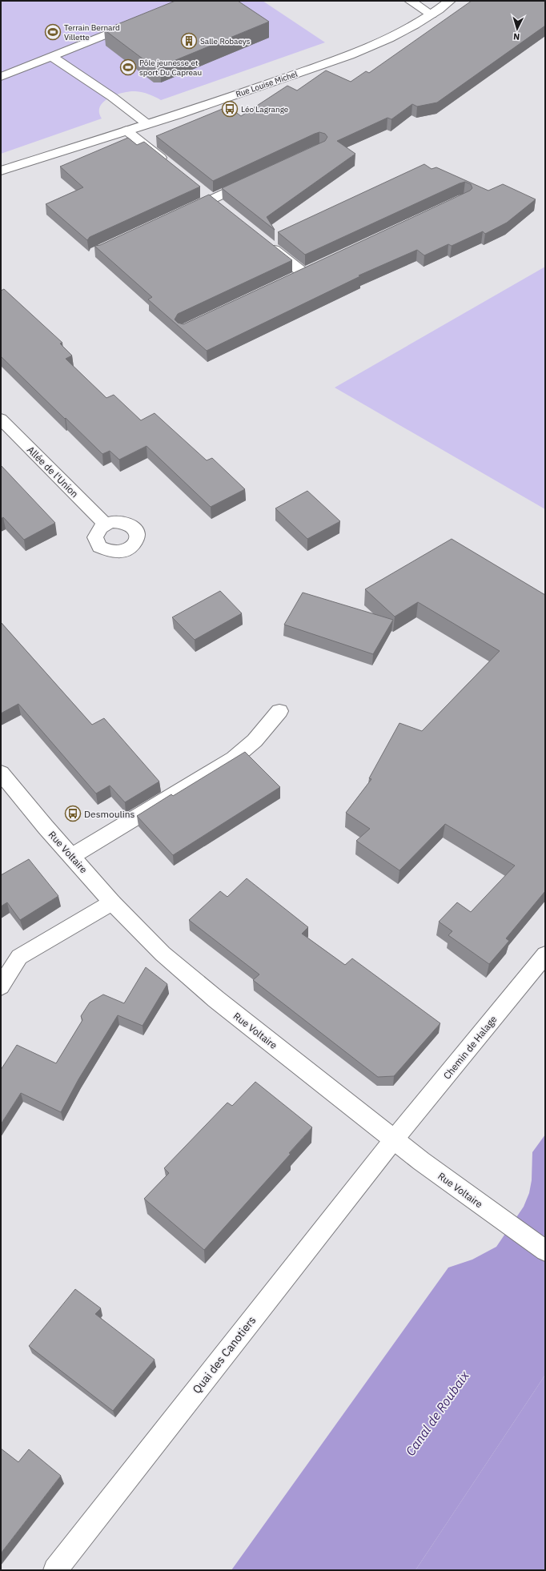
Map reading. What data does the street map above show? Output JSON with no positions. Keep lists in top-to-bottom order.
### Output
{
  "streets": {
    "street": [
      "Rue Louise Michel",
      "Allée de l'Union",
      "Rue Voltaire",
      "Chemin de Halage",
      "Quai des Canotiers"
    ]
  },
  "crossings": [
    ["Rue Voltaire", "Chemin de Halage"],
    ["Rue Voltaire", "Quai des Canotiers"],
    ["Chemin de Halage", "Quai des Canotiers"]
  ],
  "water": ["Canal de Roubaix"],
  "places": {
    "sports": ["Terrain Bernard Villette", "Pôle jeunesse et sport Du Capreau"],
    "building": ["Salle Robaeys"],
    "bus stop": ["Léo Lagrange", "Desmoulins"]
  },
  "north": "bottom"
}
